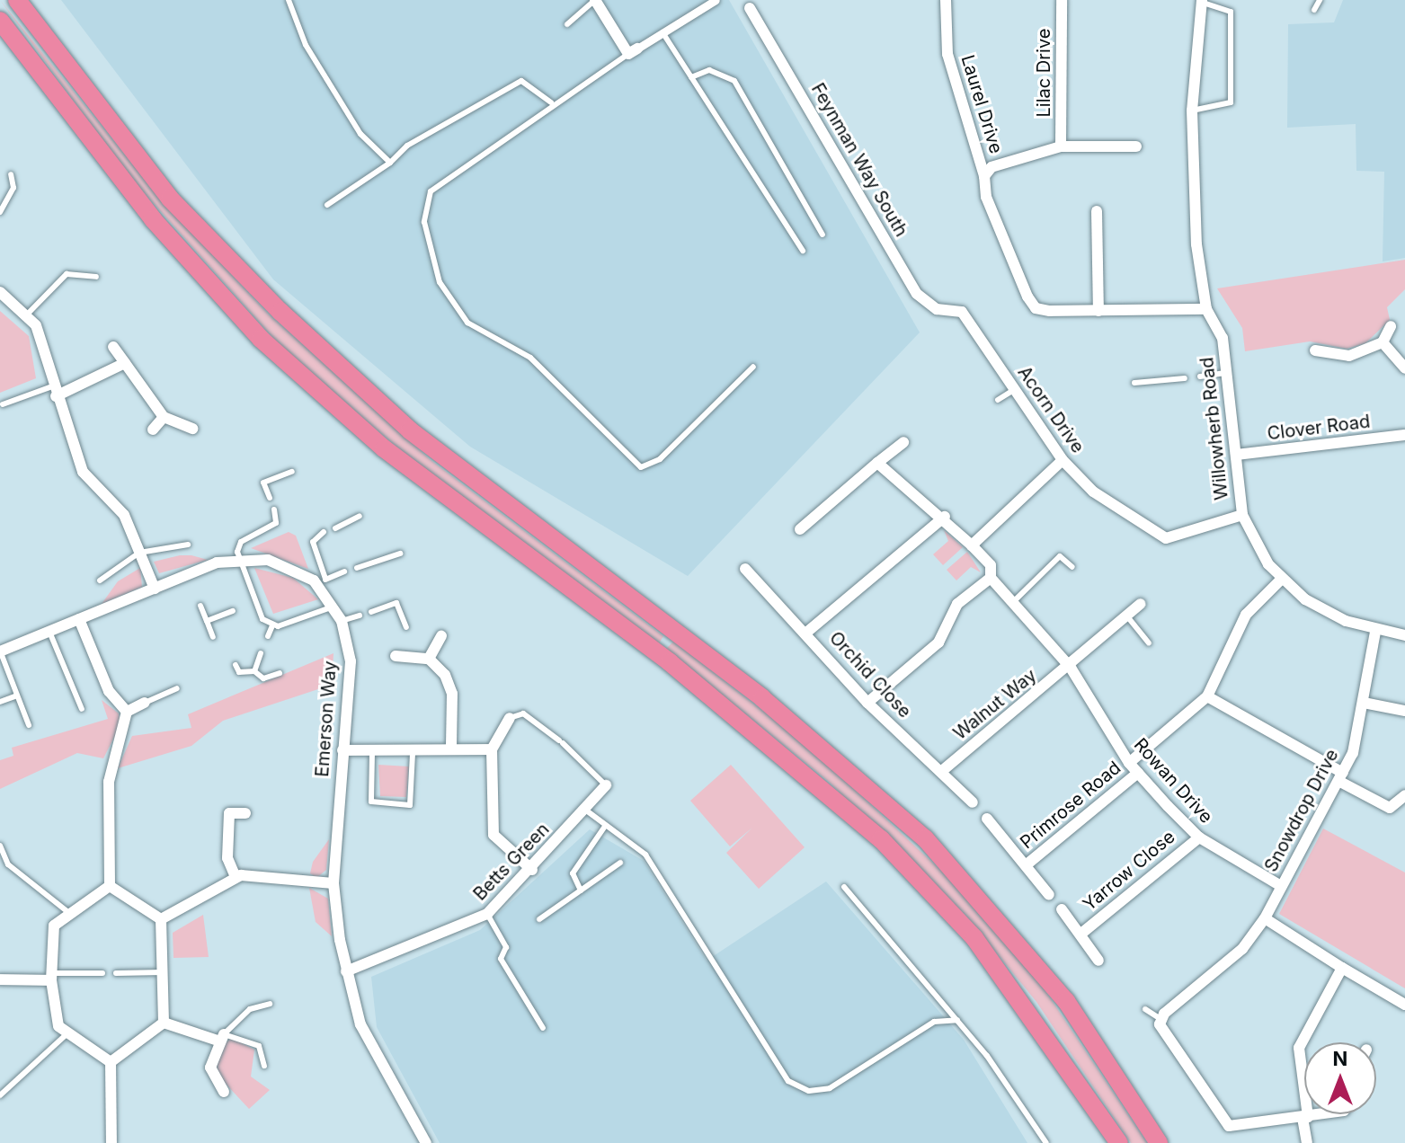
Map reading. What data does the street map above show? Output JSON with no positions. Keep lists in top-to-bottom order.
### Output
{
  "streets": {
    "street": [
      "Lilac Drive",
      "Laurel Drive",
      "Feynman Way South",
      "Acorn Drive",
      "Clover Road",
      "Willowherb Road",
      "Orchid Close",
      "Walnut Way",
      "Emerson Way",
      "Rowan Drive",
      "Primrose Road",
      "Snowdrop Drive",
      "Betts Green",
      "Yarrow Close"
    ]
  },
  "crossings": [
    ["Feynman Way South", "Acorn Drive"],
    ["Acorn Drive", "Willowherb Road"],
    ["Clover Road", "Willowherb Road"],
    ["Willowherb Road", "Snowdrop Drive"],
    ["Orchid Close", "Walnut Way"],
    ["Walnut Way", "Rowan Drive"],
    ["Emerson Way", "Betts Green"],
    ["Rowan Drive", "Primrose Road"],
    ["Rowan Drive", "Snowdrop Drive"],
    ["Rowan Drive", "Yarrow Close"]
  ],
  "north": "top"
}
